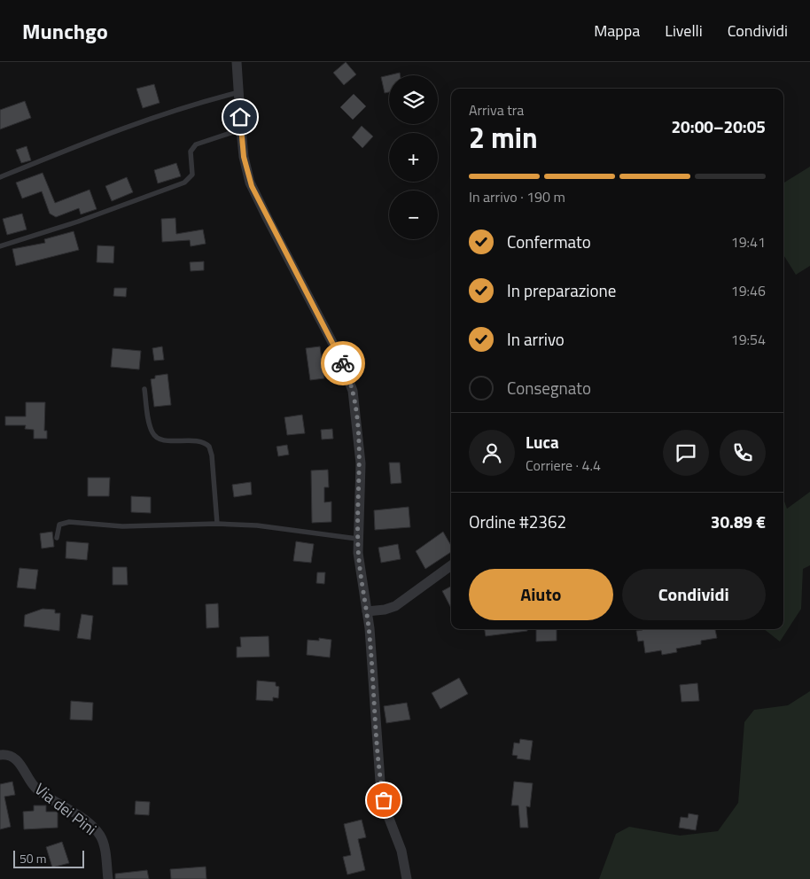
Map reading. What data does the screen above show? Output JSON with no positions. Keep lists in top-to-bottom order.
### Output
{
  "streets": {
    "street": ["Via dei Pini"]
  },
  "scale_bar": "50 m",
  "page": {
    "header": "Munchgo",
    "nav": ["Mappa", "Livelli", "Condividi"],
    "map_buttons": ["+", "−"],
    "heading": ["2 min", "Arriva tra", "20:00–20:05"],
    "panel": [
      "Luca",
      "Corriere · 4.4",
      "Ordine #2362",
      "30.89 €"
    ],
    "bar": "In arrivo · 190 m",
    "list": [
      ["Confermato", "19:41"],
      ["In preparazione", "19:46"],
      ["In arrivo", "19:54"],
      "Consegnato"
    ],
    "buttons": ["Aiuto", "Condividi"],
    "scale": "50 m"
  }
}
